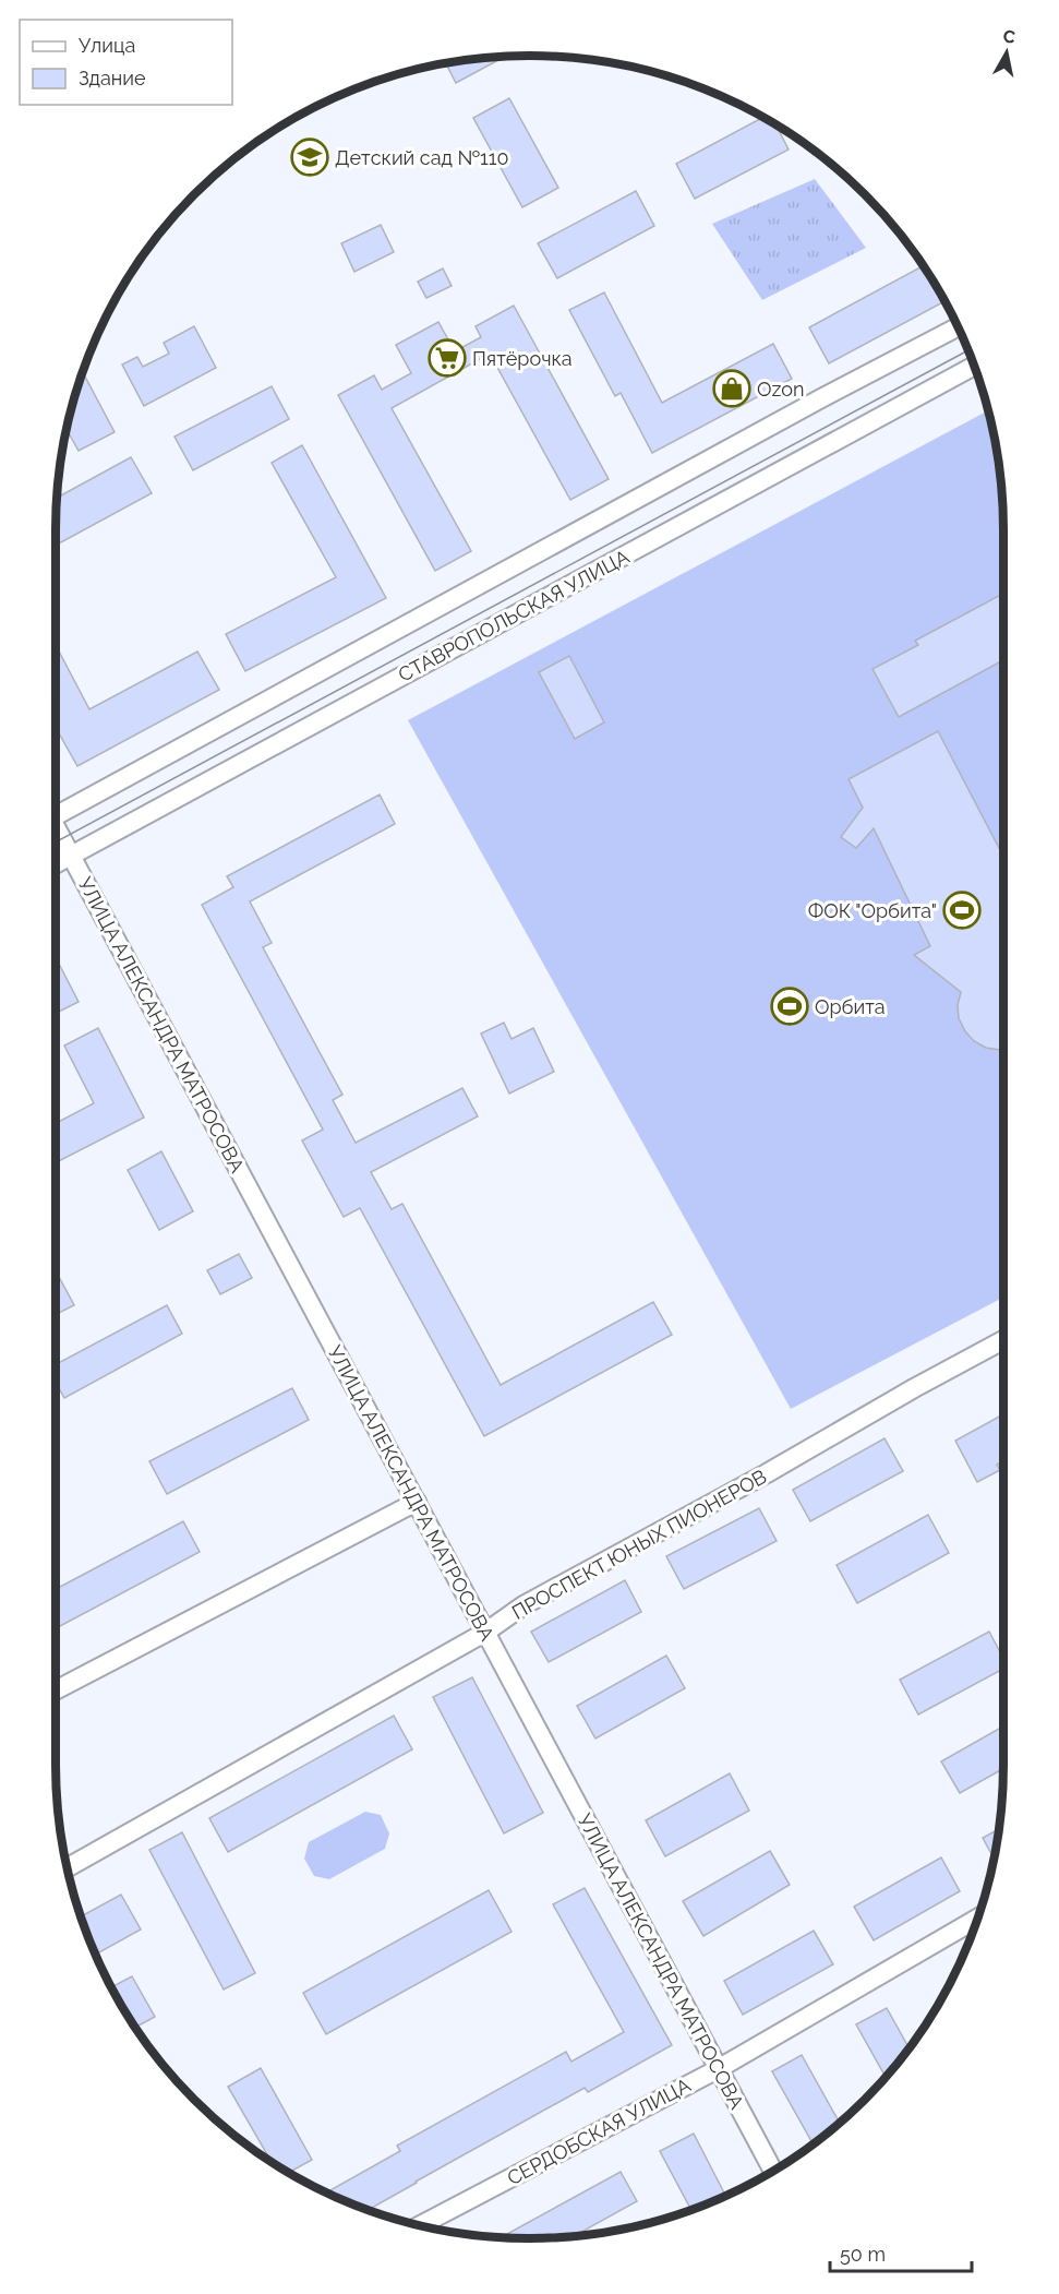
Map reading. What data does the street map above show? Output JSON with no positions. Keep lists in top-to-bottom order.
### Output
{
  "streets": {
    "street": [
      "СТАВРОПОЛЬСКАЯ УЛИЦА",
      "УЛИЦА АЛЕКСАНДРА МАТРОСОВА",
      "ПРОСПЕКТ ЮНЫХ ПИОНЕРОВ",
      "СЕРДОБСКАЯ УЛИЦА"
    ]
  },
  "crossings": [
    ["СТАВРОПОЛЬСКАЯ УЛИЦА", "УЛИЦА АЛЕКСАНДРА МАТРОСОВА"],
    ["УЛИЦА АЛЕКСАНДРА МАТРОСОВА", "ПРОСПЕКТ ЮНЫХ ПИОНЕРОВ"],
    ["УЛИЦА АЛЕКСАНДРА МАТРОСОВА", "СЕРДОБСКАЯ УЛИЦА"]
  ],
  "places": {
    "school or university": ["Детский сад №110"],
    "supermarket": ["Пятёрочка"],
    "shop": ["Ozon"],
    "sports": ["ФОК \"Орбита\"", "Орбита"]
  },
  "legend": ["Улица", "Здание"],
  "scale_bar": "50 m",
  "north": "top"
}
